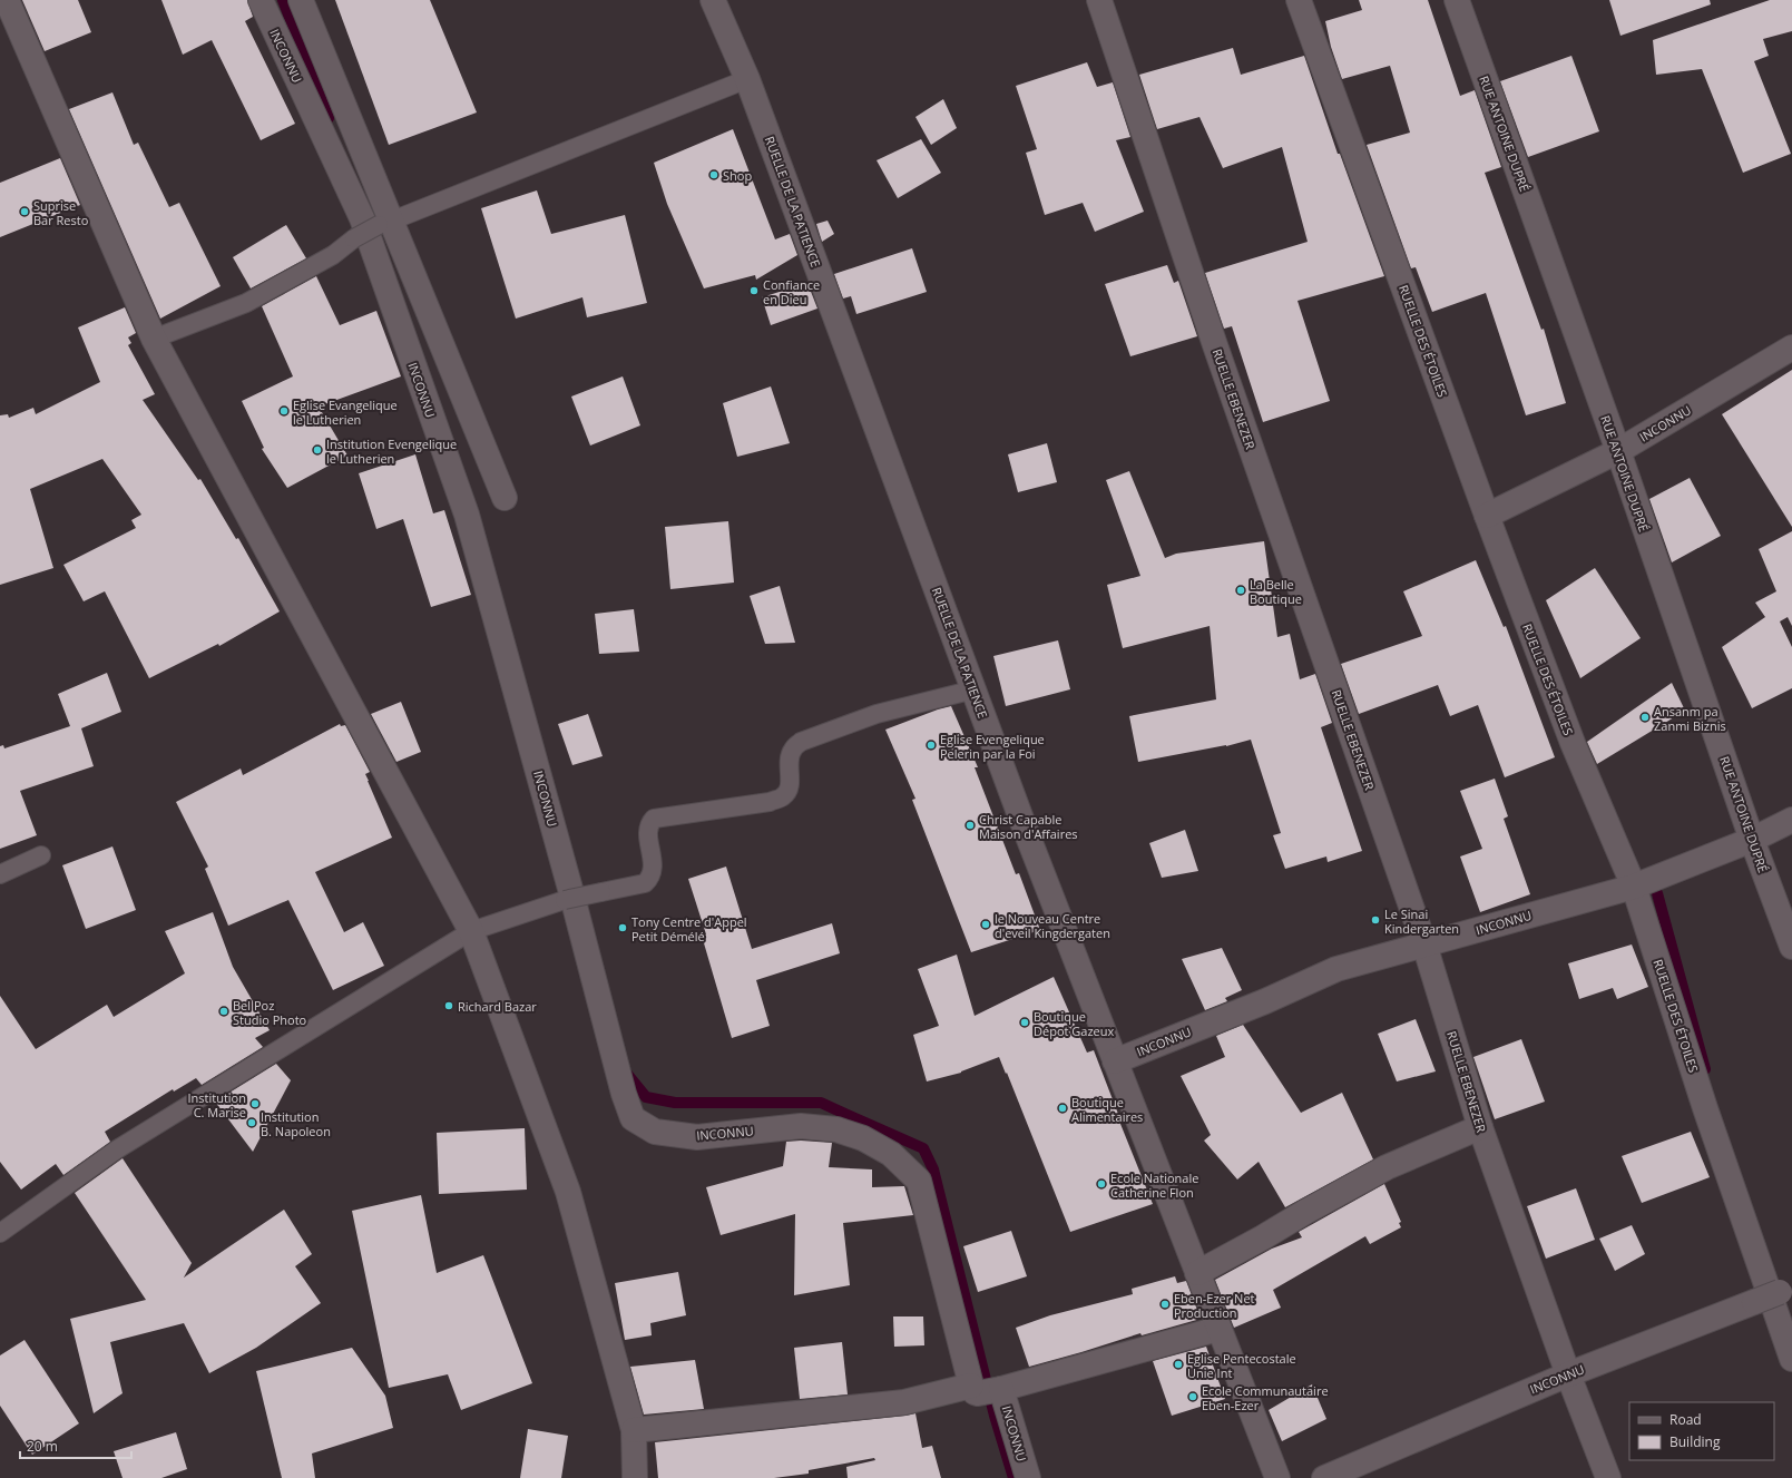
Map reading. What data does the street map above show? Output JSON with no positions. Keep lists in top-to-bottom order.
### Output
{
  "streets": {
    "street": [
      "INCONNU",
      "RUE ANTOINE DUPRÉ",
      "RUELLE DE LA PATIENCE",
      "RUELLE DES ÉTOILES",
      "RUELLE EBENEZER"
    ]
  },
  "crossings": [
    ["INCONNU", "RUE ANTOINE DUPRÉ"],
    ["INCONNU", "RUELLE DE LA PATIENCE"],
    ["INCONNU", "RUELLE DES ÉTOILES"],
    ["INCONNU", "RUELLE EBENEZER"]
  ],
  "places": [
    "Shop",
    "Suprise Bar Resto",
    "Confiance en Dieu",
    "Eglise Evangelique le Lutherien",
    "Institution Evengelique le Lutherien",
    "La Belle Boutique",
    "Ansanm pa Zanmi Biznis",
    "Eglise Evengelique Pelerin par la Foi",
    "Christ Capable Maison d'Affaires",
    "Le Sinai Kindergarten",
    "le Nouveau Centre d'eveil Kingdergaten",
    "Tony Centre d'Appel Petit Démélé",
    "Richard Bazar",
    "Bel Poz Studio Photo",
    "Boutique Dépot Gazeux",
    "Institution C. Marise",
    "Boutique Alimentaires",
    "Institution B. Napoleon",
    "Ecole Nationale Catherine Flon",
    "Eben-Ezer Net Production",
    "Eglise Pentecostale Unie Int",
    "Ecole Communautaire Eben-Ezer"
  ],
  "legend": ["Road", "Building"],
  "scale_bar": "20 m"
}
